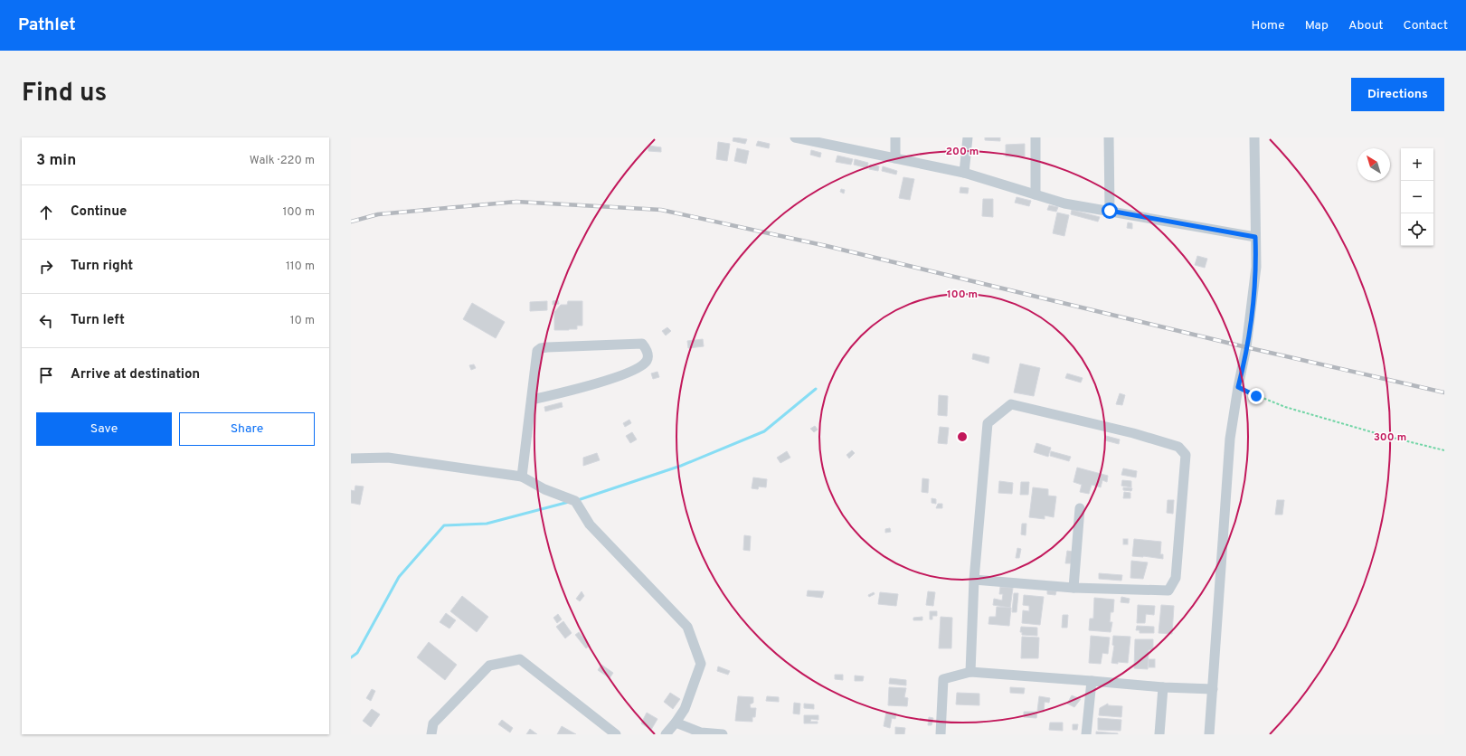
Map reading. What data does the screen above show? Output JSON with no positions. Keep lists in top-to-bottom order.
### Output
{
  "north": "top left",
  "page": {
    "header": "Pathlet",
    "nav": [
      "Home",
      "Map",
      "About",
      "Contact"
    ],
    "title": "Find us",
    "buttons": [
      "Directions",
      ["Save", "Share"]
    ],
    "heading": ["3 min", "Walk · 220 m"],
    "map_buttons": ["+", "−"],
    "list": [
      ["Continue", "100 m"],
      ["Turn right", "110 m"],
      ["Turn left", "10 m"],
      "Arrive at destination"
    ]
  },
  "rings": ["200 m", "100 m", "300 m"]
}
